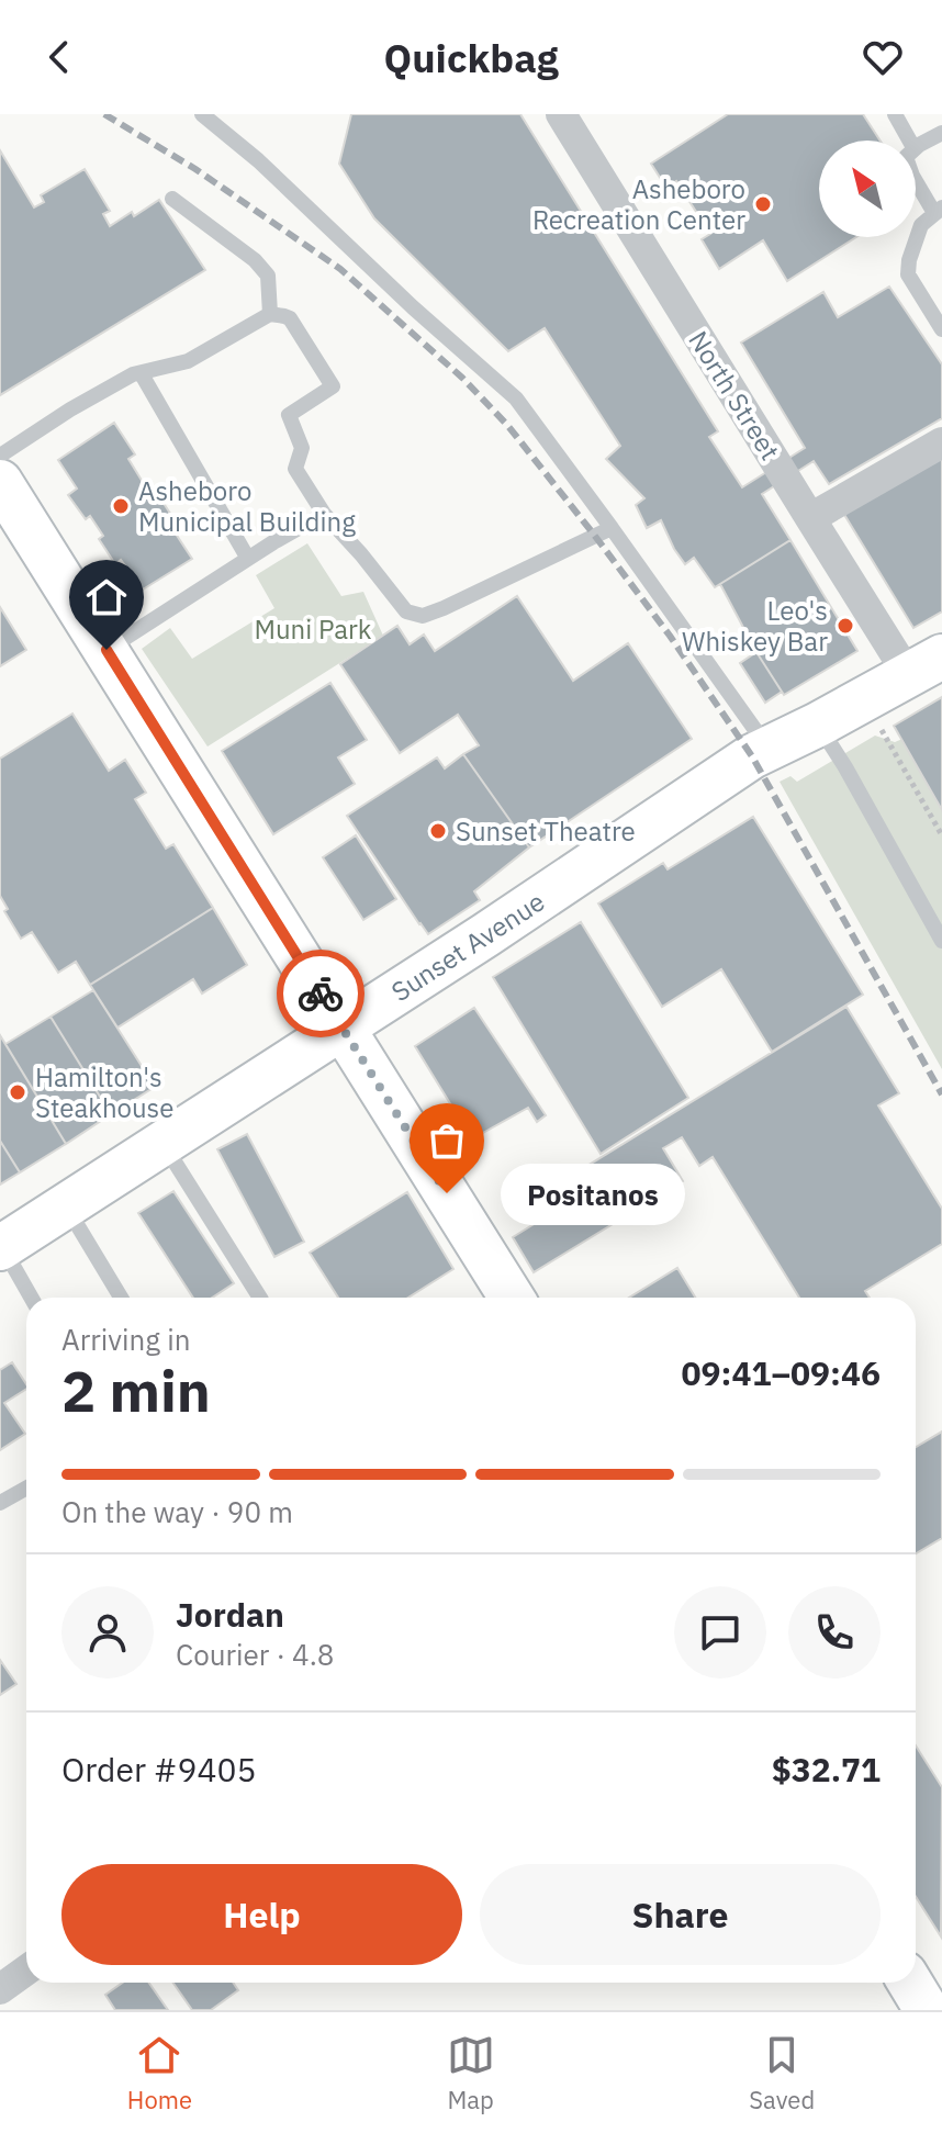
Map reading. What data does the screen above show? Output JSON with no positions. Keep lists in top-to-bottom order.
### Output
{
  "streets": {
    "main road": ["Sunset Avenue"],
    "street": ["North Street"]
  },
  "crossings": [
    ["North Street", "Sunset Avenue"]
  ],
  "parks": ["Muni Park"],
  "places": [
    "Asheboro Recreation Center",
    "Asheboro Municipal Building",
    "Leo's Whiskey Bar",
    "Sunset Theatre",
    "Hamilton's Steakhouse",
    "Positanos"
  ],
  "north": "top left",
  "page": {
    "header": "Quickbag",
    "bubble": "Positanos",
    "heading": ["2 min", "Arriving in", "09:41–09:46"],
    "panel": [
      "Jordan",
      "Courier · 4.8",
      "Order #9405",
      "$32.71"
    ],
    "bar": "On the way · 90 m",
    "buttons": ["Help", "Share"],
    "tabs": ["Home", "Map", "Saved"]
  }
}
